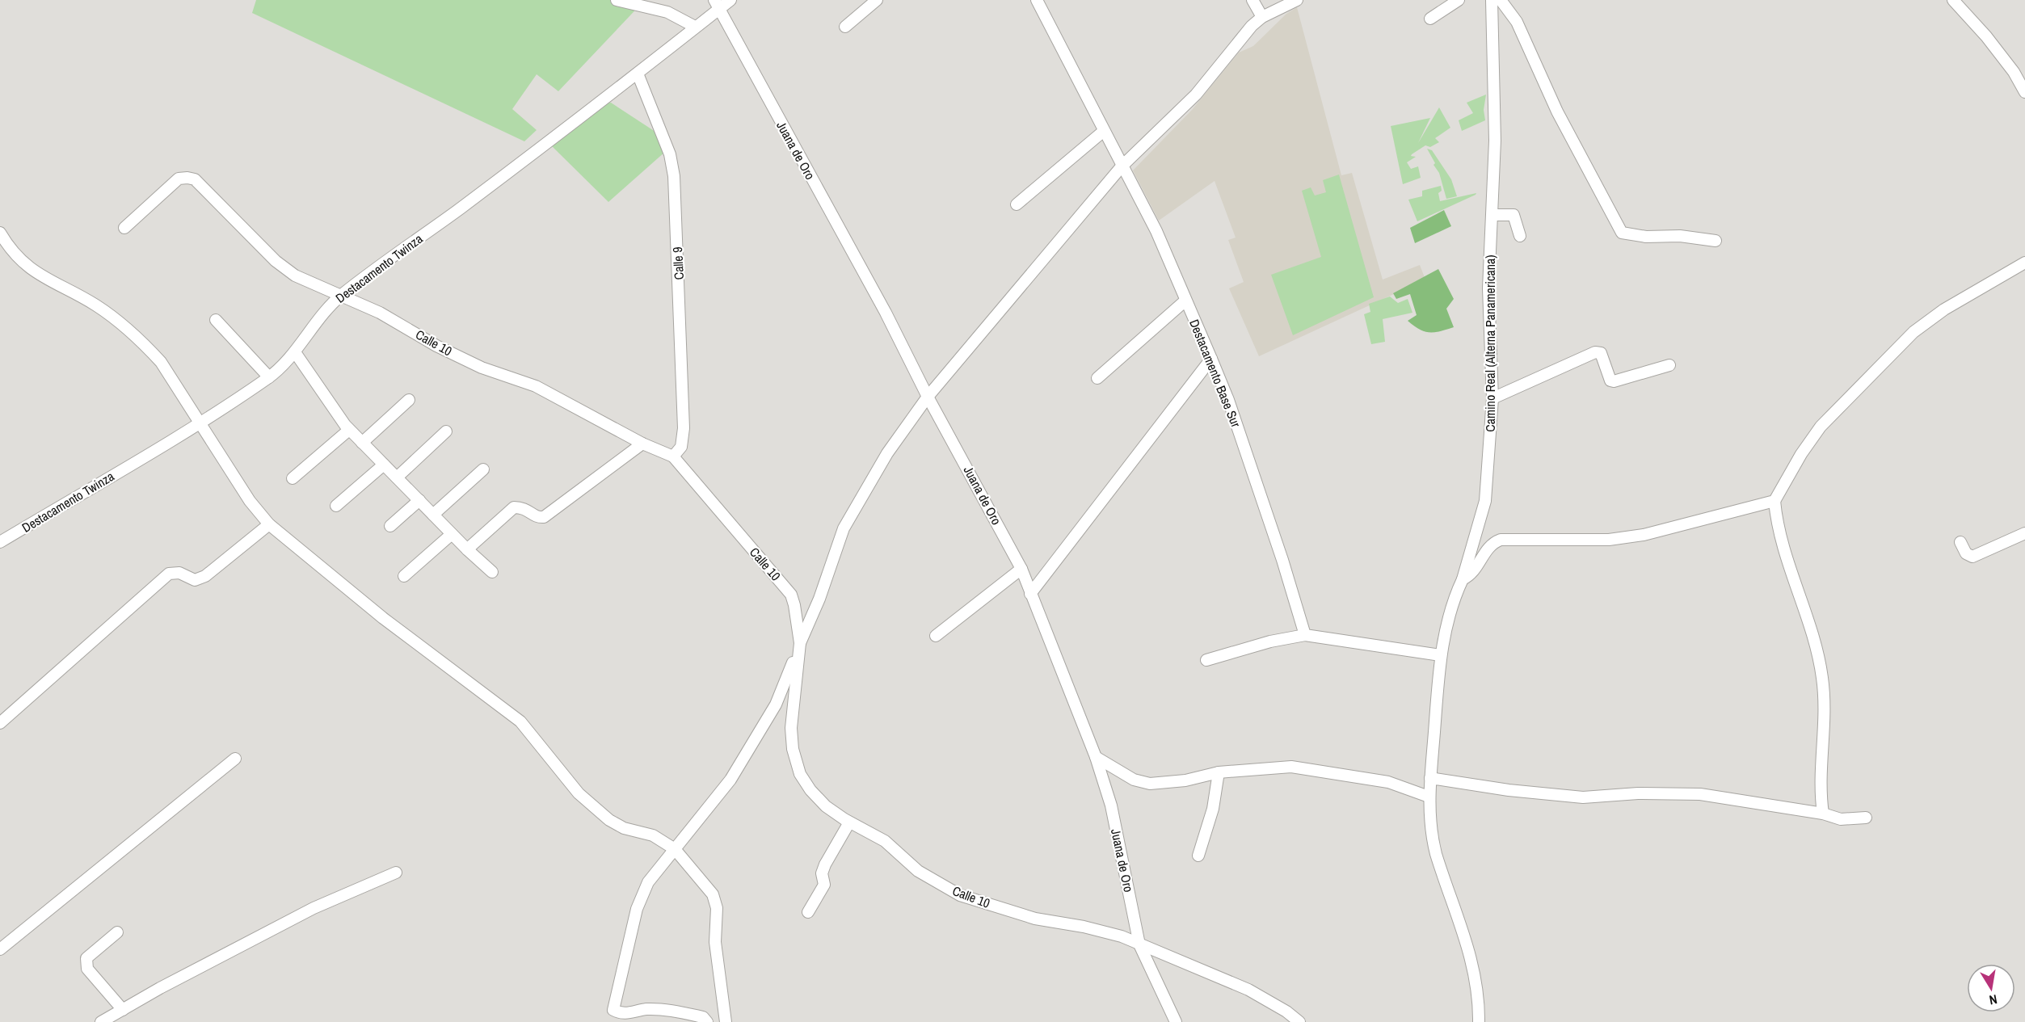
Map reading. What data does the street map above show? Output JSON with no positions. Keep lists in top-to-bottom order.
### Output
{
  "streets": {
    "street": [
      "Juana de Oro",
      "Calle 9",
      "Destacamento Twinza",
      "Calle 10",
      "Camino Real (Alterna Panamericana)",
      "Destacamento Base Sur"
    ]
  },
  "crossings": [
    ["Juana de Oro", "Destacamento Twinza"],
    ["Juana de Oro", "Calle 10"],
    ["Calle 9", "Destacamento Twinza"],
    ["Calle 9", "Calle 10"],
    ["Destacamento Twinza", "Calle 10"]
  ],
  "north": "bottom"
}
